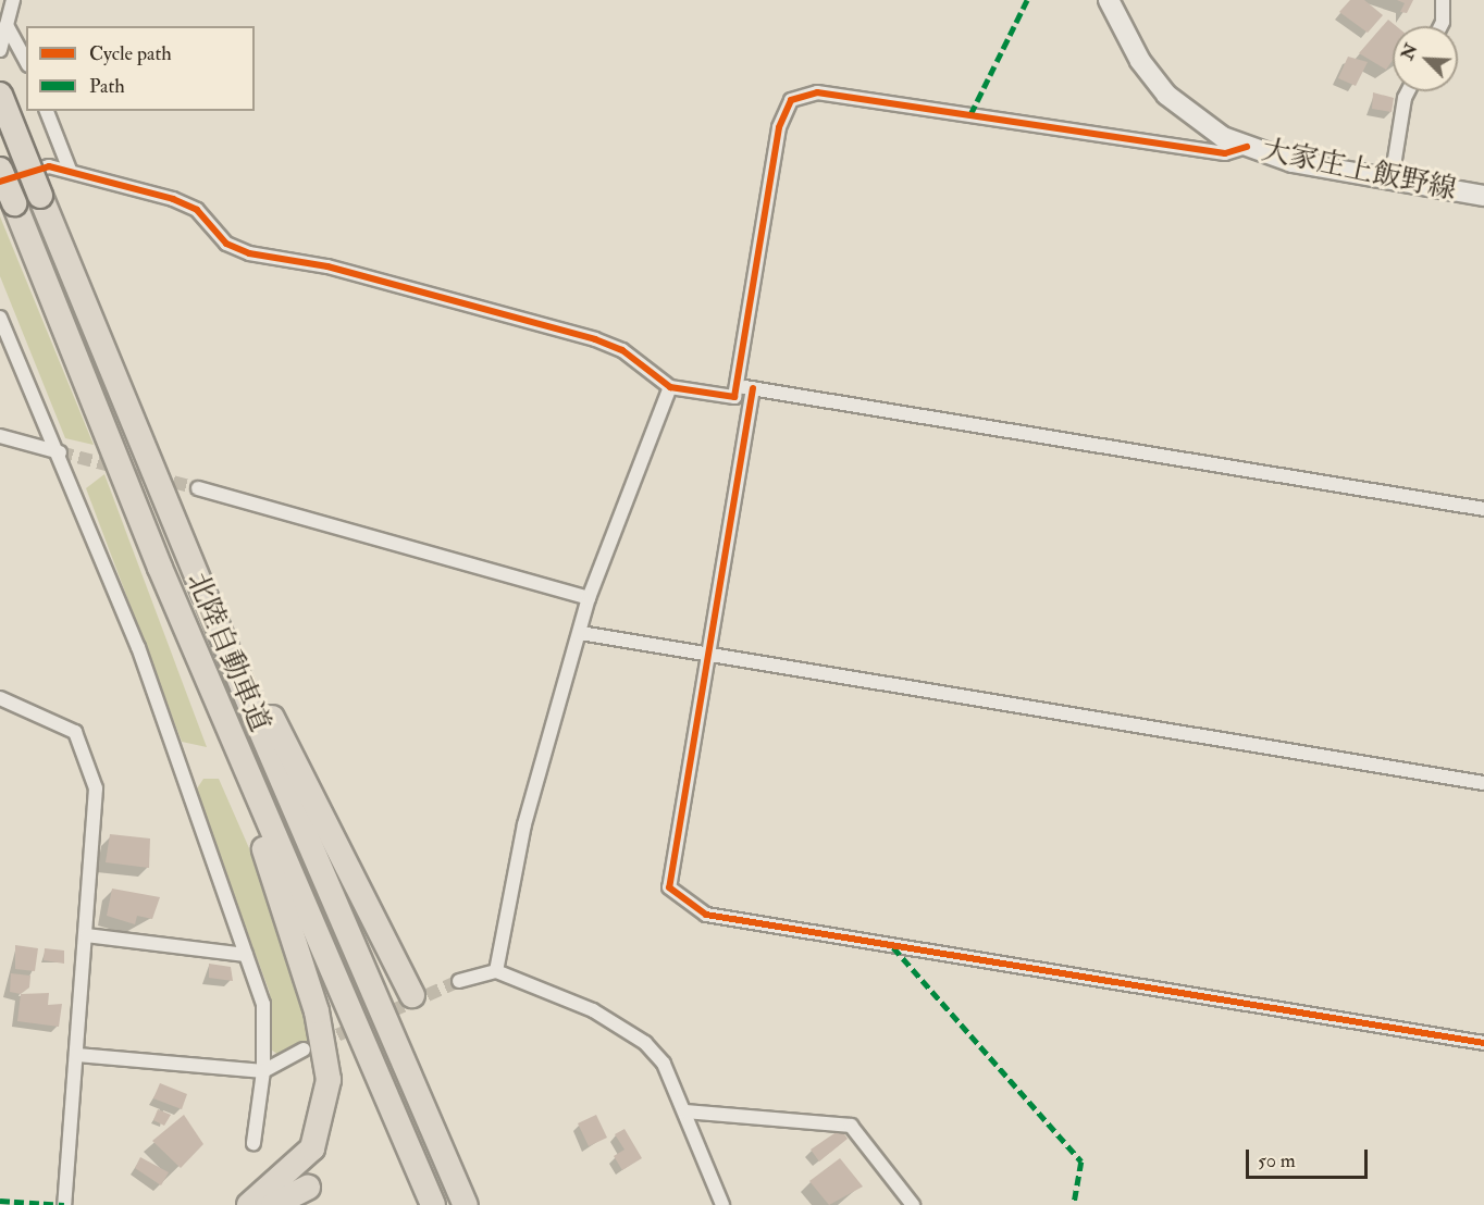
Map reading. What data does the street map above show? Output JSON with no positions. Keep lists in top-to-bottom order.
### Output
{
  "streets": {
    "highway": ["北陸自動車道"],
    "main road": ["大家庄上飯野線"]
  },
  "legend": ["Cycle path", "Path"],
  "scale_bar": "50 m",
  "north": "top left"
}
